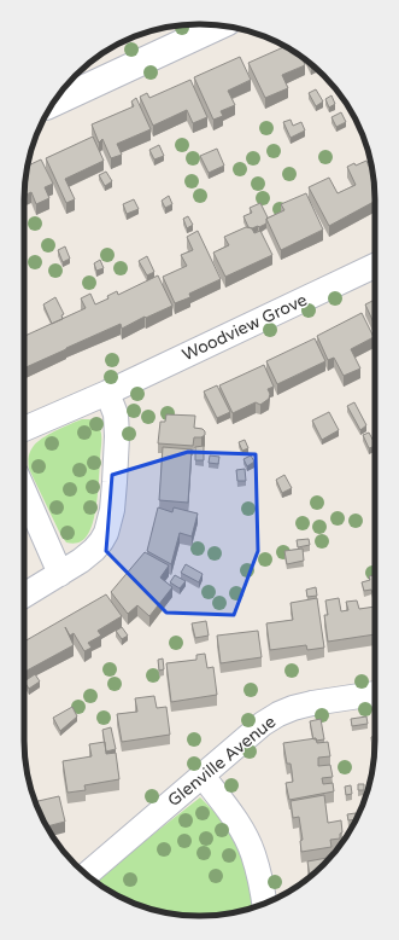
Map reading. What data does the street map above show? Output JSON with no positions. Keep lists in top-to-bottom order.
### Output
{
  "streets": {
    "street": ["Woodview Grove", "Glenville Avenue"]
  }
}
